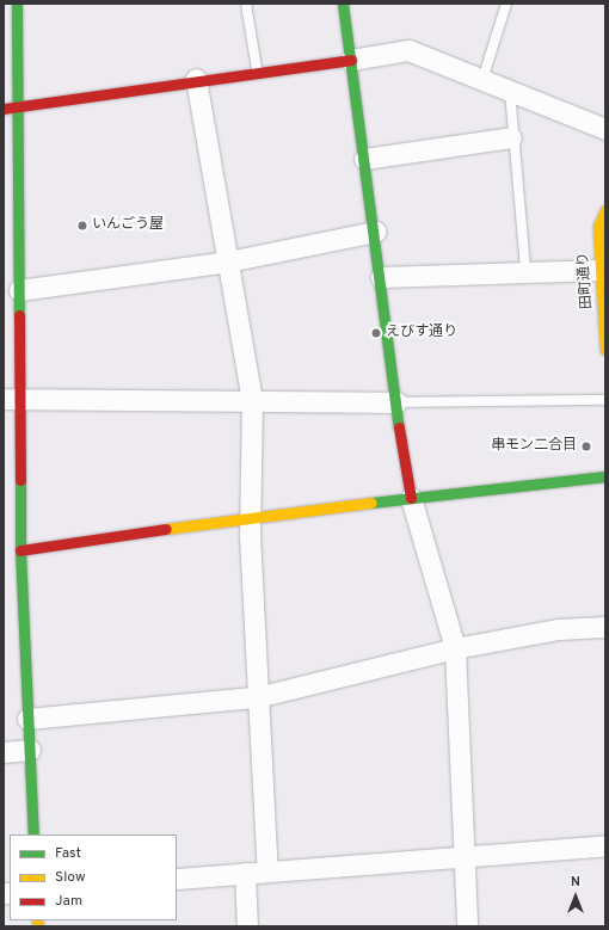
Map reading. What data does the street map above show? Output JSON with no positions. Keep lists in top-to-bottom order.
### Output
{
  "streets": {
    "main road": ["田町通り"]
  },
  "places": ["いんごう屋", "えびす通り", "串モン二合目"],
  "legend": ["Fast", "Slow", "Jam"],
  "north": "top"
}
